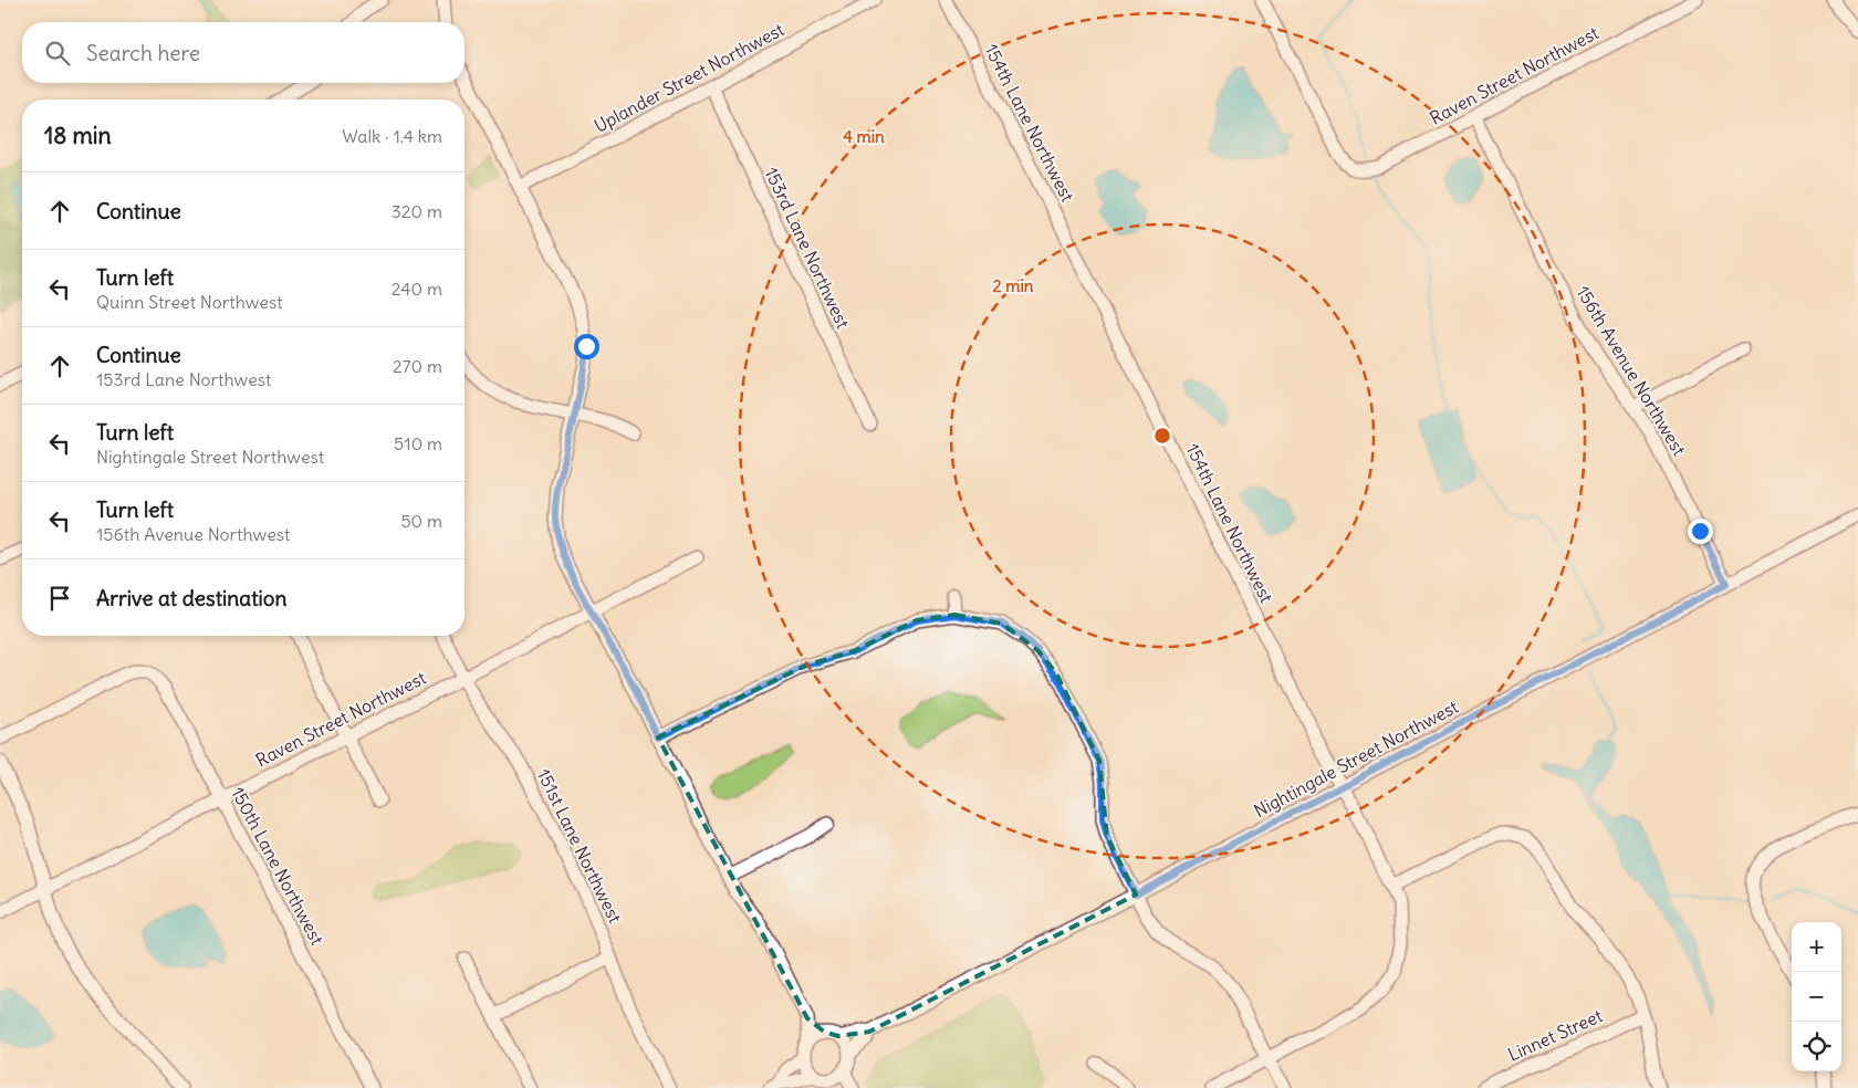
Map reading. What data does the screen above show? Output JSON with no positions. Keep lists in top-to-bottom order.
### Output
{
  "streets": {
    "street": [
      "Raven Street Northwest",
      "Uplander Street Northwest",
      "154th Lane Northwest",
      "153rd Lane Northwest",
      "156th Avenue Northwest",
      "Nightingale Street Northwest",
      "151st Lane Northwest",
      "150th Lane Northwest",
      "Linnet Street"
    ]
  },
  "crossings": [
    ["Raven Street Northwest", "156th Avenue Northwest"],
    ["Raven Street Northwest", "151st Lane Northwest"],
    ["Raven Street Northwest", "150th Lane Northwest"],
    ["Uplander Street Northwest", "153rd Lane Northwest"],
    ["154th Lane Northwest", "Nightingale Street Northwest"],
    ["156th Avenue Northwest", "Nightingale Street Northwest"]
  ],
  "page": {
    "search": "Search here",
    "heading": ["18 min", "Walk · 1.4 km"],
    "list": [
      ["Continue", "320 m"],
      ["Turn left", "Quinn Street Northwest", "240 m"],
      ["Continue", "153rd Lane Northwest", "270 m"],
      ["Turn left", "Nightingale Street Northwest", "510 m"],
      ["Turn left", "156th Avenue Northwest", "50 m"],
      "Arrive at destination"
    ],
    "map_buttons": ["+", "−"]
  },
  "rings": ["4 min", "2 min"]
}
